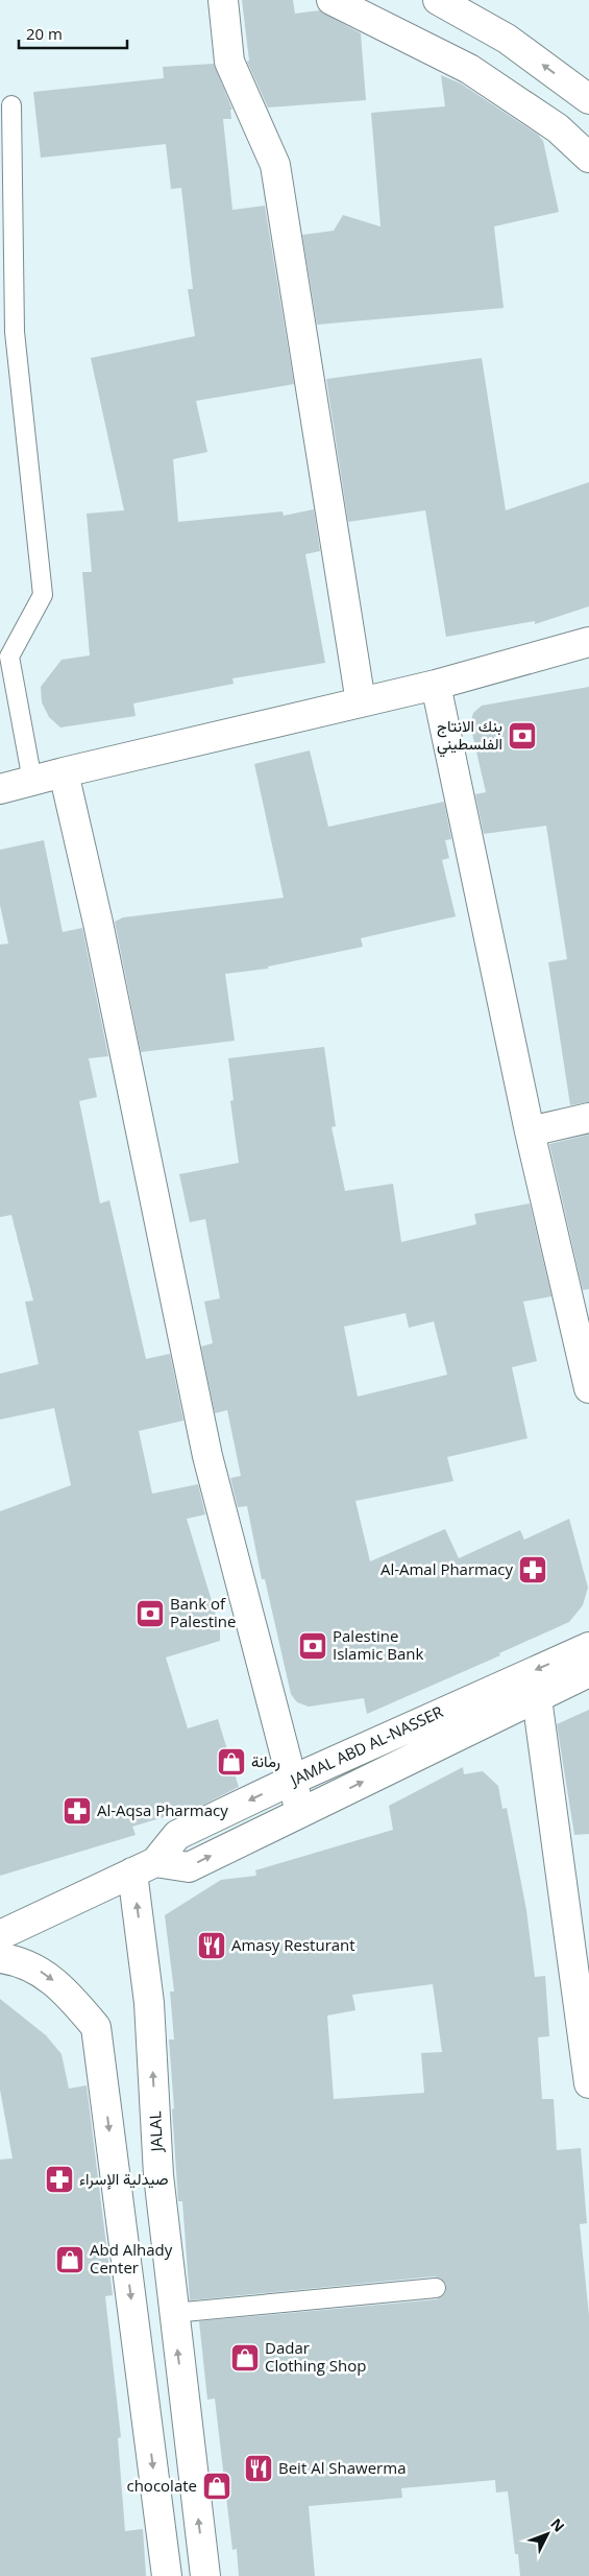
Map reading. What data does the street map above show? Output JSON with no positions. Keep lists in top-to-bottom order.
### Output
{
  "streets": {
    "street": ["JAMAL ABD AL-NASSER", "JALAL"]
  },
  "crossings": [
    ["JAMAL ABD AL-NASSER", "JALAL"]
  ],
  "places": {
    "bank": ["بنك الانتاج الفلسطيني", "Bank of Palestine", "Palestine Islamic Bank"],
    "pharmacy": ["Al-Amal Pharmacy", "Al-Aqsa Pharmacy", "صيدلية الإسراء"],
    "shop": [
      "رمانة",
      "Abd Alhady Center",
      "Dadar Clothing Shop",
      "chocolate"
    ],
    "restaurant": ["Amasy Resturant", "Beit Al Shawerma"]
  },
  "scale_bar": "20 m",
  "north": "top right"
}
